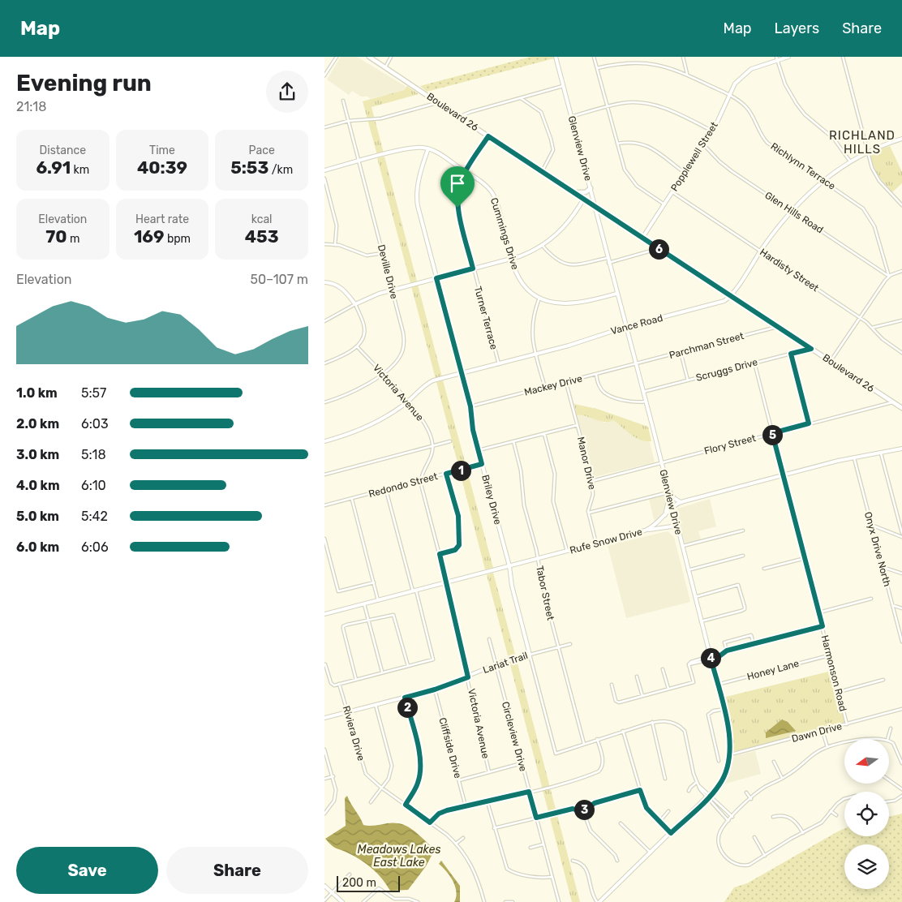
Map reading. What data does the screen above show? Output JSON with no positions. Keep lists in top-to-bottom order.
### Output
{
  "streets": {
    "main road": ["Boulevard 26"],
    "street": [
      "Glenview Drive",
      "Popplewell Street",
      "Richlynn Terrace",
      "Glen Hills Road",
      "Cummings Drive",
      "Hardisty Street",
      "Deville Drive",
      "Turner Terrace",
      "Vance Road",
      "Parchman Street",
      "Scruggs Drive",
      "Mackey Drive",
      "Victoria Avenue",
      "Flory Street",
      "Manor Drive",
      "Redondo Street",
      "Briley Drive",
      "Rufe Snow Drive",
      "Onyx Drive North",
      "Tabor Street",
      "Lariat Trail",
      "Honey Lane",
      "Harmonson Road",
      "Dawn Drive",
      "Riviera Drive",
      "Circleview Drive",
      "Cliffside Drive"
    ]
  },
  "crossings": [
    ["Boulevard 26", "Glenview Drive"],
    ["Boulevard 26", "Popplewell Street"],
    ["Boulevard 26", "Turner Terrace"],
    ["Boulevard 26", "Vance Road"],
    ["Boulevard 26", "Parchman Street"],
    ["Boulevard 26", "Scruggs Drive"],
    ["Boulevard 26", "Flory Street"],
    ["Glenview Drive", "Cummings Drive"],
    ["Glenview Drive", "Vance Road"],
    ["Glenview Drive", "Parchman Street"],
    ["Glenview Drive", "Scruggs Drive"],
    ["Glenview Drive", "Mackey Drive"],
    ["Glenview Drive", "Flory Street"],
    ["Glenview Drive", "Rufe Snow Drive"],
    ["Glenview Drive", "Honey Lane"],
    ["Glenview Drive", "Dawn Drive"],
    ["Popplewell Street", "Richlynn Terrace"],
    ["Popplewell Street", "Glen Hills Road"],
    ["Popplewell Street", "Hardisty Street"],
    ["Richlynn Terrace", "Glen Hills Road"],
    ["Richlynn Terrace", "Vance Road"],
    ["Glen Hills Road", "Vance Road"],
    ["Cummings Drive", "Turner Terrace"],
    ["Cummings Drive", "Briley Drive"],
    ["Hardisty Street", "Vance Road"],
    ["Deville Drive", "Victoria Avenue"],
    ["Turner Terrace", "Vance Road"],
    ["Vance Road", "Victoria Avenue"],
    ["Vance Road", "Briley Drive"],
    ["Parchman Street", "Mackey Drive"],
    ["Scruggs Drive", "Harmonson Road"],
    ["Mackey Drive", "Manor Drive"],
    ["Mackey Drive", "Briley Drive"],
    ["Victoria Avenue", "Redondo Street"],
    ["Victoria Avenue", "Rufe Snow Drive"],
    ["Victoria Avenue", "Lariat Trail"],
    ["Flory Street", "Manor Drive"],
    ["Flory Street", "Harmonson Road"],
    ["Manor Drive", "Rufe Snow Drive"],
    ["Redondo Street", "Briley Drive"],
    ["Briley Drive", "Rufe Snow Drive"],
    ["Briley Drive", "Tabor Street"],
    ["Briley Drive", "Lariat Trail"],
    ["Rufe Snow Drive", "Onyx Drive North"],
    ["Rufe Snow Drive", "Tabor Street"],
    ["Rufe Snow Drive", "Harmonson Road"],
    ["Tabor Street", "Lariat Trail"],
    ["Lariat Trail", "Riviera Drive"],
    ["Lariat Trail", "Circleview Drive"],
    ["Lariat Trail", "Cliffside Drive"],
    ["Honey Lane", "Harmonson Road"],
    ["Harmonson Road", "Dawn Drive"]
  ],
  "districts": ["RICHLAND HILLS"],
  "water": ["Meadows Lakes East Lake"],
  "scale_bar": "200 m",
  "north": "left",
  "page": {
    "header": "Map",
    "nav": ["Map", "Layers", "Share"],
    "heading": ["Evening run", "21:18"],
    "stats": [
      ["Distance", "6.91 km"],
      ["Time", "40:39"],
      ["Pace", "5:53 /km"],
      ["Elevation", "70 m"],
      ["Heart rate", "169 bpm"],
      ["kcal", "453"]
    ],
    "pins": [
      "6",
      "5",
      "1",
      "4",
      "2",
      "3"
    ],
    "chart": ["Elevation", "50–107 m"],
    "list": [
      {
        "name": "1.0 km",
        "note": "5:57"
      },
      {
        "name": "2.0 km",
        "note": "6:03"
      },
      {
        "name": "3.0 km",
        "note": "5:18"
      },
      {
        "name": "4.0 km",
        "note": "6:10"
      },
      {
        "name": "5.0 km",
        "note": "5:42"
      },
      {
        "name": "6.0 km",
        "note": "6:06"
      }
    ],
    "buttons": ["Save", "Share"],
    "scale": "200 m"
  }
}
